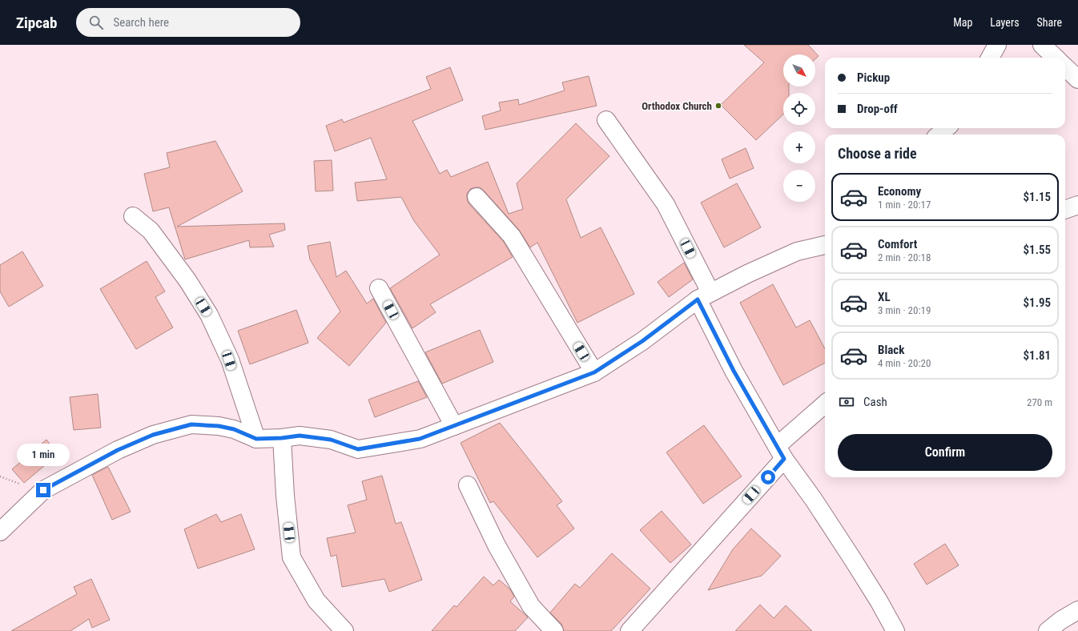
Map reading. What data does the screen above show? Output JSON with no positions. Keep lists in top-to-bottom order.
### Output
{
  "places": ["Orthodox Church"],
  "north": "bottom right",
  "page": {
    "header": "Zipcab",
    "search": "Search here",
    "nav": ["Map", "Layers", "Share"],
    "map_buttons": ["+", "−"],
    "banner": ["Pickup", "Drop-off"],
    "heading": "Choose a ride",
    "list": [
      {
        "name": "Economy",
        "note": "1 min · 20:17",
        "value": "$1.15"
      },
      {
        "name": "Comfort",
        "note": "2 min · 20:18",
        "value": "$1.55"
      },
      {
        "name": "XL",
        "note": "3 min · 20:19",
        "value": "$1.95"
      },
      {
        "name": "Black",
        "note": "4 min · 20:20",
        "value": "$1.81"
      }
    ],
    "pay": ["Cash", "270 m"],
    "buttons": "Confirm",
    "bubble": "1 min"
  }
}
